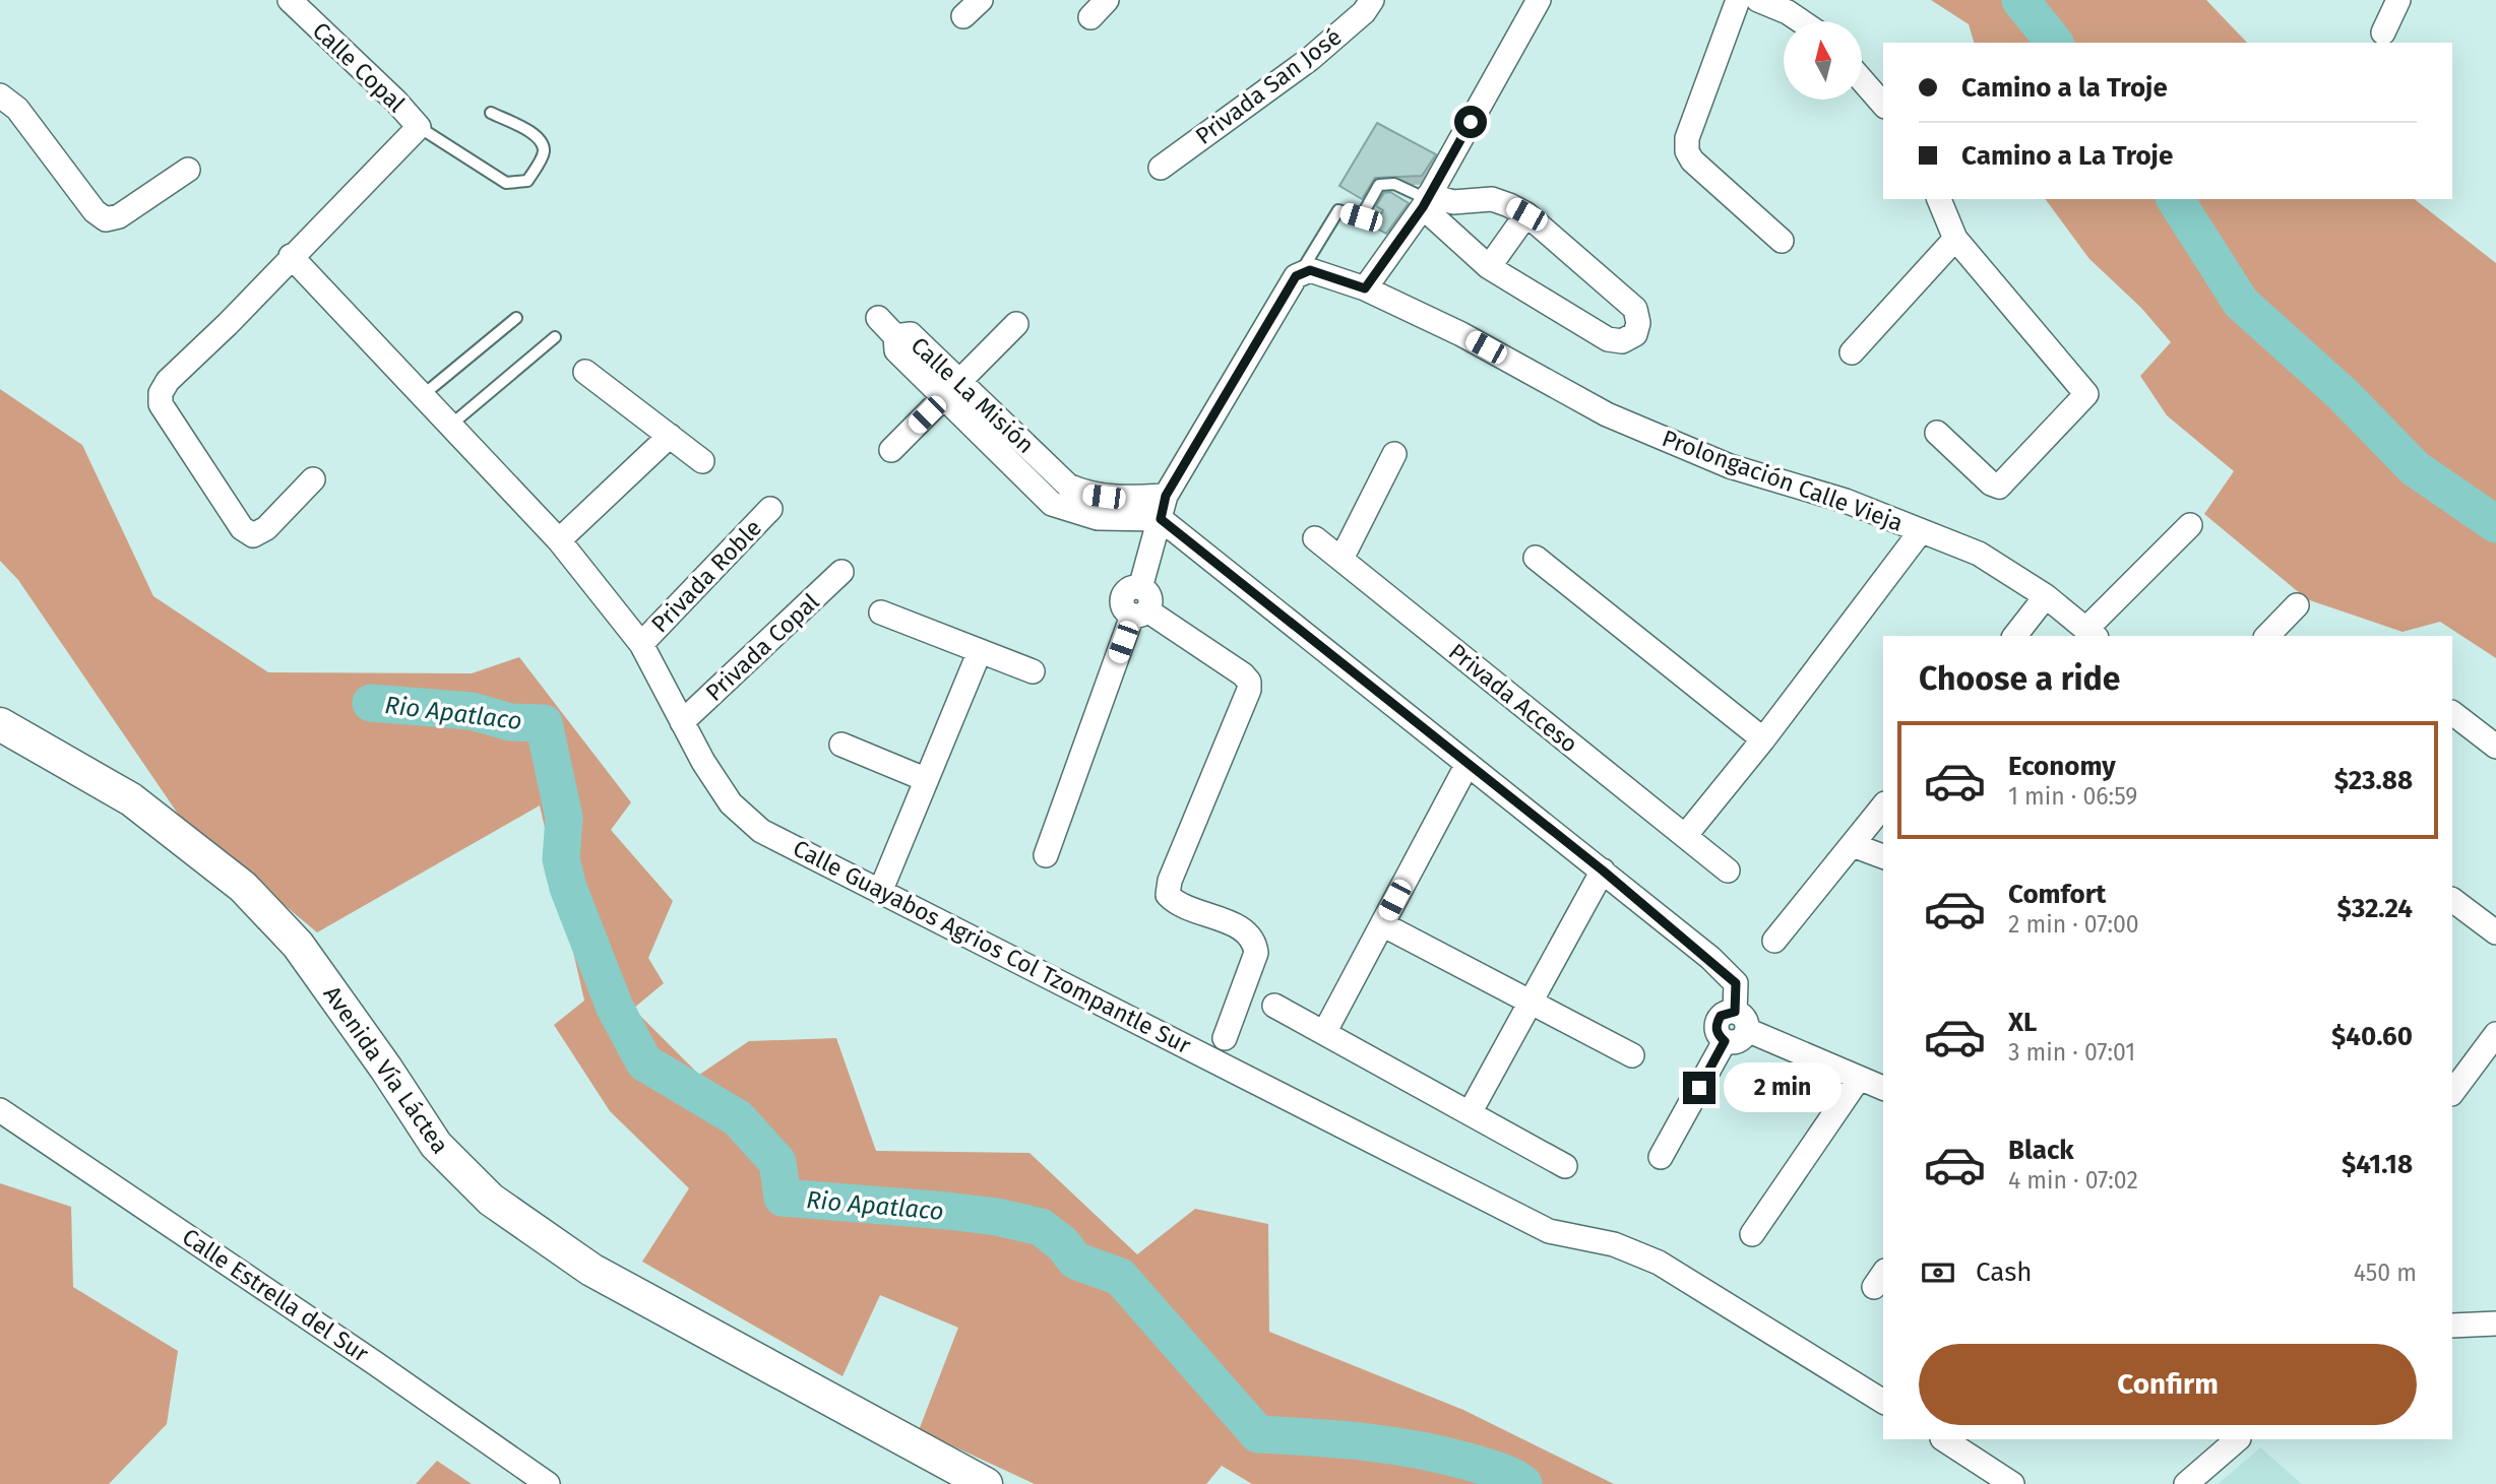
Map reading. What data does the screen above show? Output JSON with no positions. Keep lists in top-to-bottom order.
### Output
{
  "streets": {
    "street": [
      "Calle Copal",
      "Privada San José",
      "Calle La Misión",
      "Prolongación Calle Vieja",
      "Privada Roble",
      "Privada Copal",
      "Privada Acceso",
      "Calle Guayabos Agrios Col Tzompantle Sur",
      "Avenida Vía Láctea",
      "Calle Estrella del Sur"
    ]
  },
  "crossings": [
    ["Calle Copal", "Calle Guayabos Agrios Col Tzompantle Sur"],
    ["Privada Roble", "Calle Guayabos Agrios Col Tzompantle Sur"],
    ["Privada Copal", "Calle Guayabos Agrios Col Tzompantle Sur"]
  ],
  "water": ["Rio Apatlaco"],
  "north": "top",
  "page": {
    "banner": ["Camino a la Troje", "Camino a La Troje"],
    "heading": "Choose a ride",
    "list": [
      {
        "name": "Economy",
        "note": "1 min · 06:59",
        "value": "$23.88"
      },
      {
        "name": "Comfort",
        "note": "2 min · 07:00",
        "value": "$32.24"
      },
      {
        "name": "XL",
        "note": "3 min · 07:01",
        "value": "$40.60"
      },
      {
        "name": "Black",
        "note": "4 min · 07:02",
        "value": "$41.18"
      }
    ],
    "bubble": "2 min",
    "pay": ["Cash", "450 m"],
    "buttons": "Confirm"
  }
}
